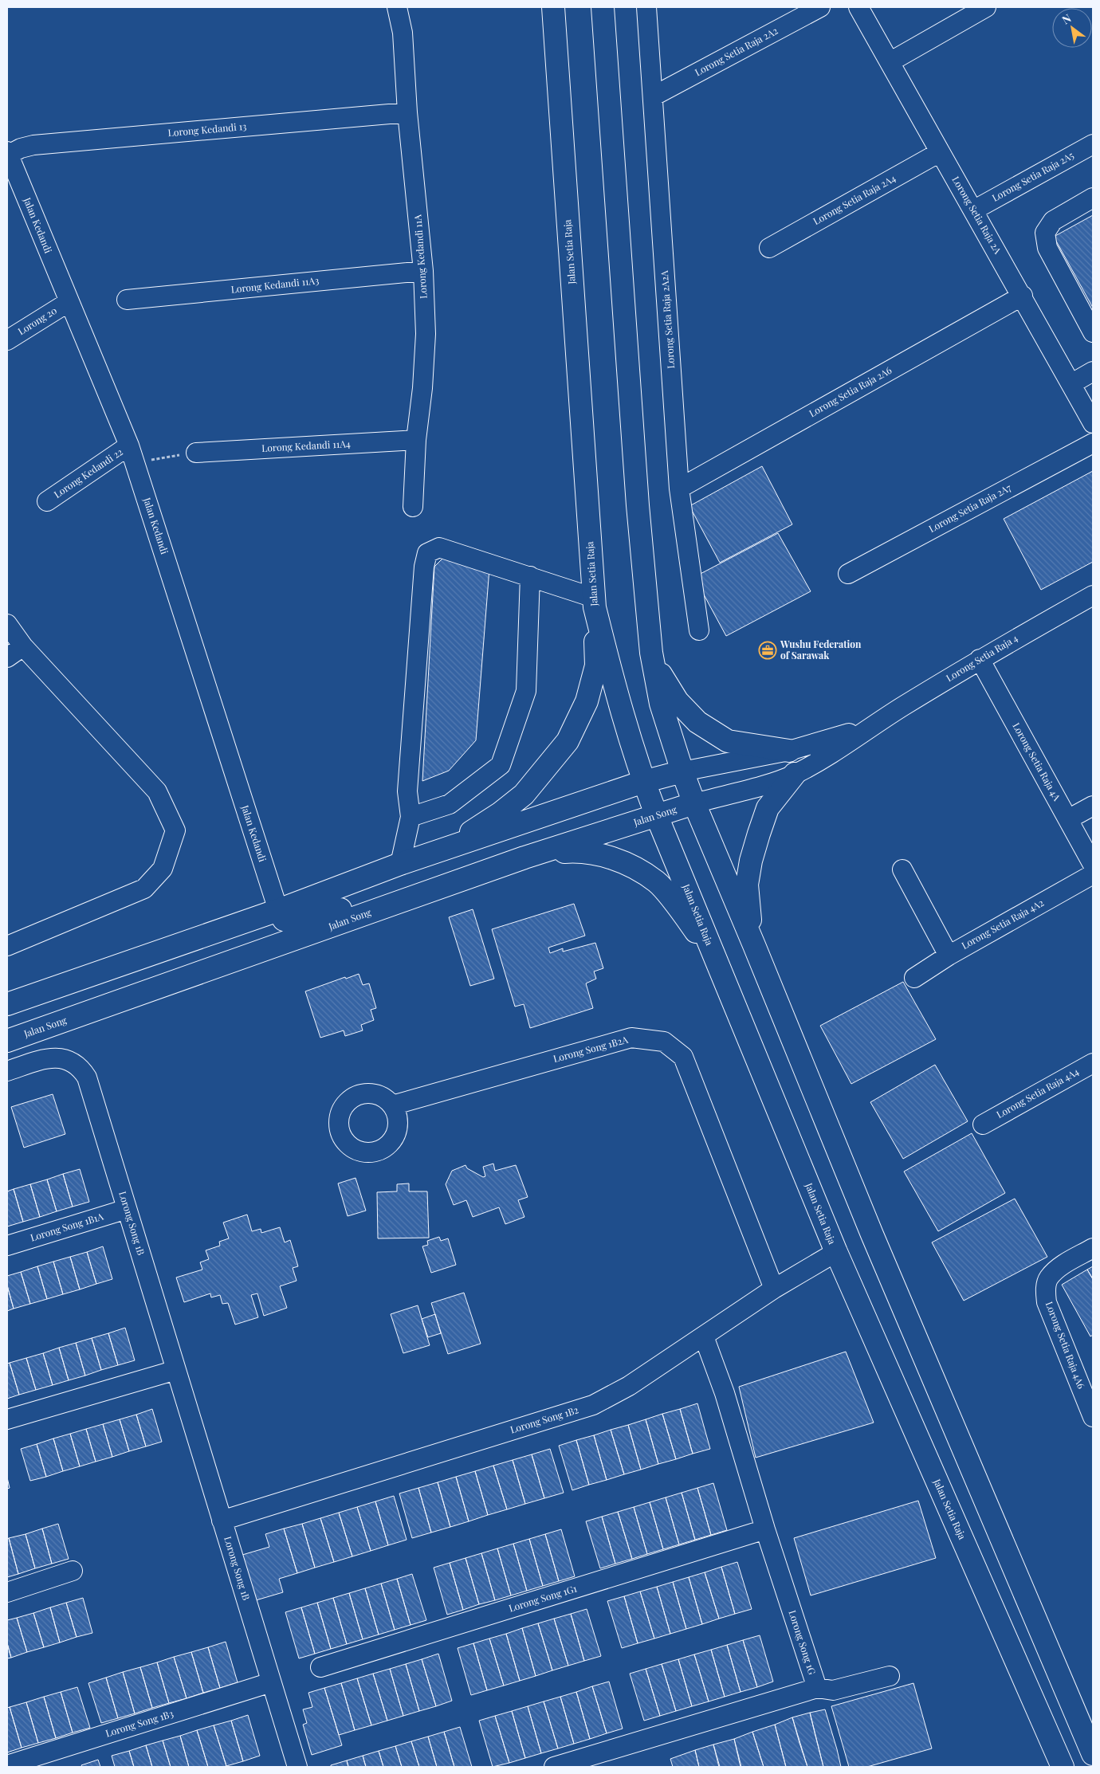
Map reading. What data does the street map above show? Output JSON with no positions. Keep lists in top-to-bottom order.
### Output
{
  "streets": {
    "main road": ["Jalan Setia Raja", "Jalan Song"],
    "street": [
      "Lorong Setia Raja 2A2",
      "Lorong Kedandi 13",
      "Lorong Setia Raja 2A5",
      "Lorong Setia Raja 2A4",
      "Lorong Setia Raja 2A",
      "Jalan Kedandi",
      "Lorong Kedandi 11A",
      "Lorong Kedandi 11A3",
      "Lorong Setia Raja 2A2A",
      "Lorong 20",
      "Lorong Setia Raja 2A6",
      "Lorong Kedandi 11A4",
      "Lorong Kedandi 22",
      "Lorong Setia Raja 2A7",
      "Lorong Setia Raja 4",
      "Lorong Setia Raja 4A",
      "Lorong Setia Raja 4A2",
      "Lorong Song 1B2A",
      "Lorong Setia Raja 4A4",
      "Lorong Song 1B",
      "Lorong Song 1B1A",
      "Lorong Setia Raja 4A6",
      "Lorong Song 1B2",
      "Lorong Song 1G1",
      "Lorong Song 1G",
      "Lorong Song 1B3"
    ]
  },
  "crossings": [
    ["Lorong Setia Raja 2A2", "Lorong Setia Raja 2A2A"],
    ["Lorong Kedandi 13", "Jalan Kedandi"],
    ["Lorong Kedandi 13", "Lorong Kedandi 11A"],
    ["Lorong Setia Raja 2A5", "Lorong Setia Raja 2A"],
    ["Lorong Setia Raja 2A4", "Lorong Setia Raja 2A"],
    ["Lorong Setia Raja 2A", "Lorong Setia Raja 2A6"],
    ["Jalan Kedandi", "Lorong 20"],
    ["Jalan Kedandi", "Lorong Kedandi 22"],
    ["Jalan Setia Raja", "Jalan Song"],
    ["Jalan Setia Raja", "Lorong Song 1B2"],
    ["Lorong Kedandi 11A", "Lorong Kedandi 11A3"],
    ["Lorong Kedandi 11A", "Lorong Kedandi 11A4"],
    ["Lorong Setia Raja 2A2A", "Lorong Setia Raja 2A6"],
    ["Lorong Setia Raja 4", "Lorong Setia Raja 4A"],
    ["Lorong Setia Raja 4", "Jalan Song"],
    ["Lorong Song 1B2A", "Lorong Song 1B2"],
    ["Lorong Song 1B", "Lorong Song 1B1A"],
    ["Lorong Song 1B", "Lorong Song 1B2"],
    ["Lorong Song 1B", "Lorong Song 1B3"],
    ["Lorong Song 1B2", "Lorong Song 1G"],
    ["Lorong Song 1G1", "Lorong Song 1G"]
  ],
  "places": {
    "office": ["Wushu Federation of Sarawak"]
  },
  "north": "top left"
}
